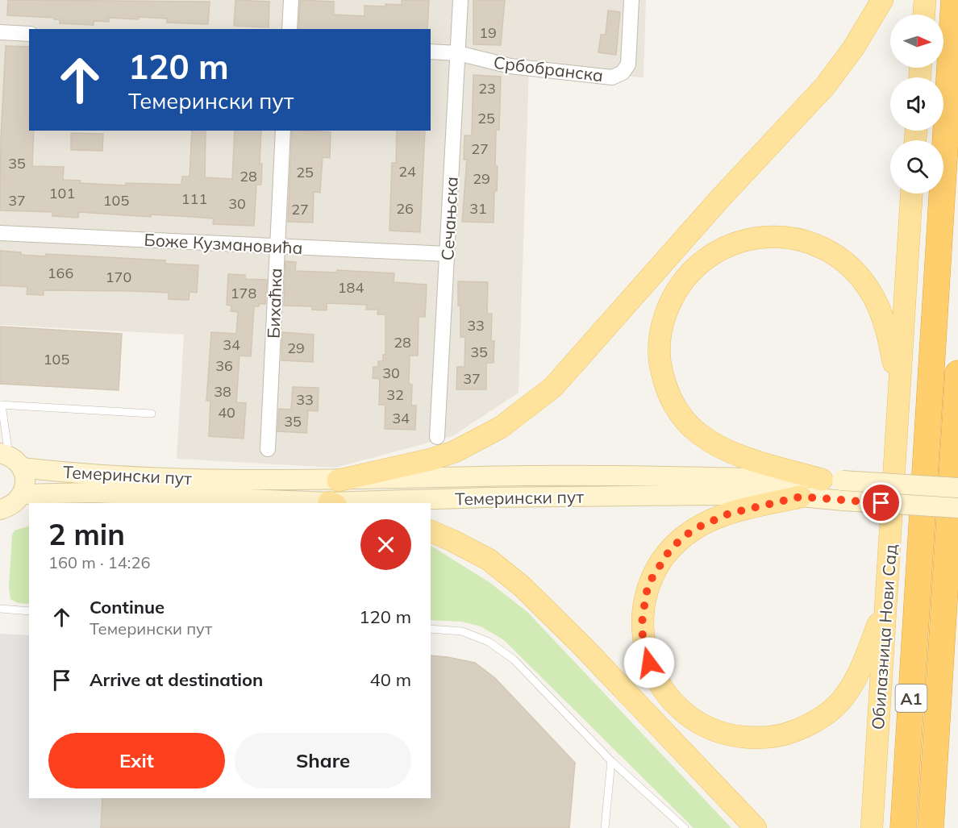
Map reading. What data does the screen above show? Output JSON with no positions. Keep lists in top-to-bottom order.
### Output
{
  "streets": {
    "highway": ["A1"],
    "main road": ["Темерински пут", "Обилазница Нови Сад"],
    "street": [
      "Србобранска",
      "Сечањска",
      "Боже Кузмановића",
      "Бихаћка"
    ]
  },
  "crossings": [
    ["Србобранска", "Сечањска"],
    ["Сечањска", "Боже Кузмановића"],
    ["Боже Кузмановића", "Бихаћка"]
  ],
  "house_numbers": [
    "19",
    "23",
    "25",
    "27",
    "35",
    "24",
    "25",
    "28",
    "29",
    "101",
    "111",
    "37",
    "105",
    "30",
    "26",
    "31",
    "27",
    "166",
    "170",
    "184",
    "178",
    "33",
    "28",
    "34",
    "29",
    "35",
    "105",
    "36",
    "30",
    "37",
    "38",
    "32",
    "33",
    "40",
    "34",
    "35"
  ],
  "north": "right",
  "page": {
    "turn": ["120 m", "Темерински пут"],
    "heading": ["2 min", "160 m · 14:26"],
    "list": [
      {
        "name": "Continue",
        "note": "Темерински пут",
        "value": "120 m"
      },
      {
        "name": "Arrive at destination",
        "value": "40 m"
      }
    ],
    "buttons": ["Exit", "Share"]
  }
}
